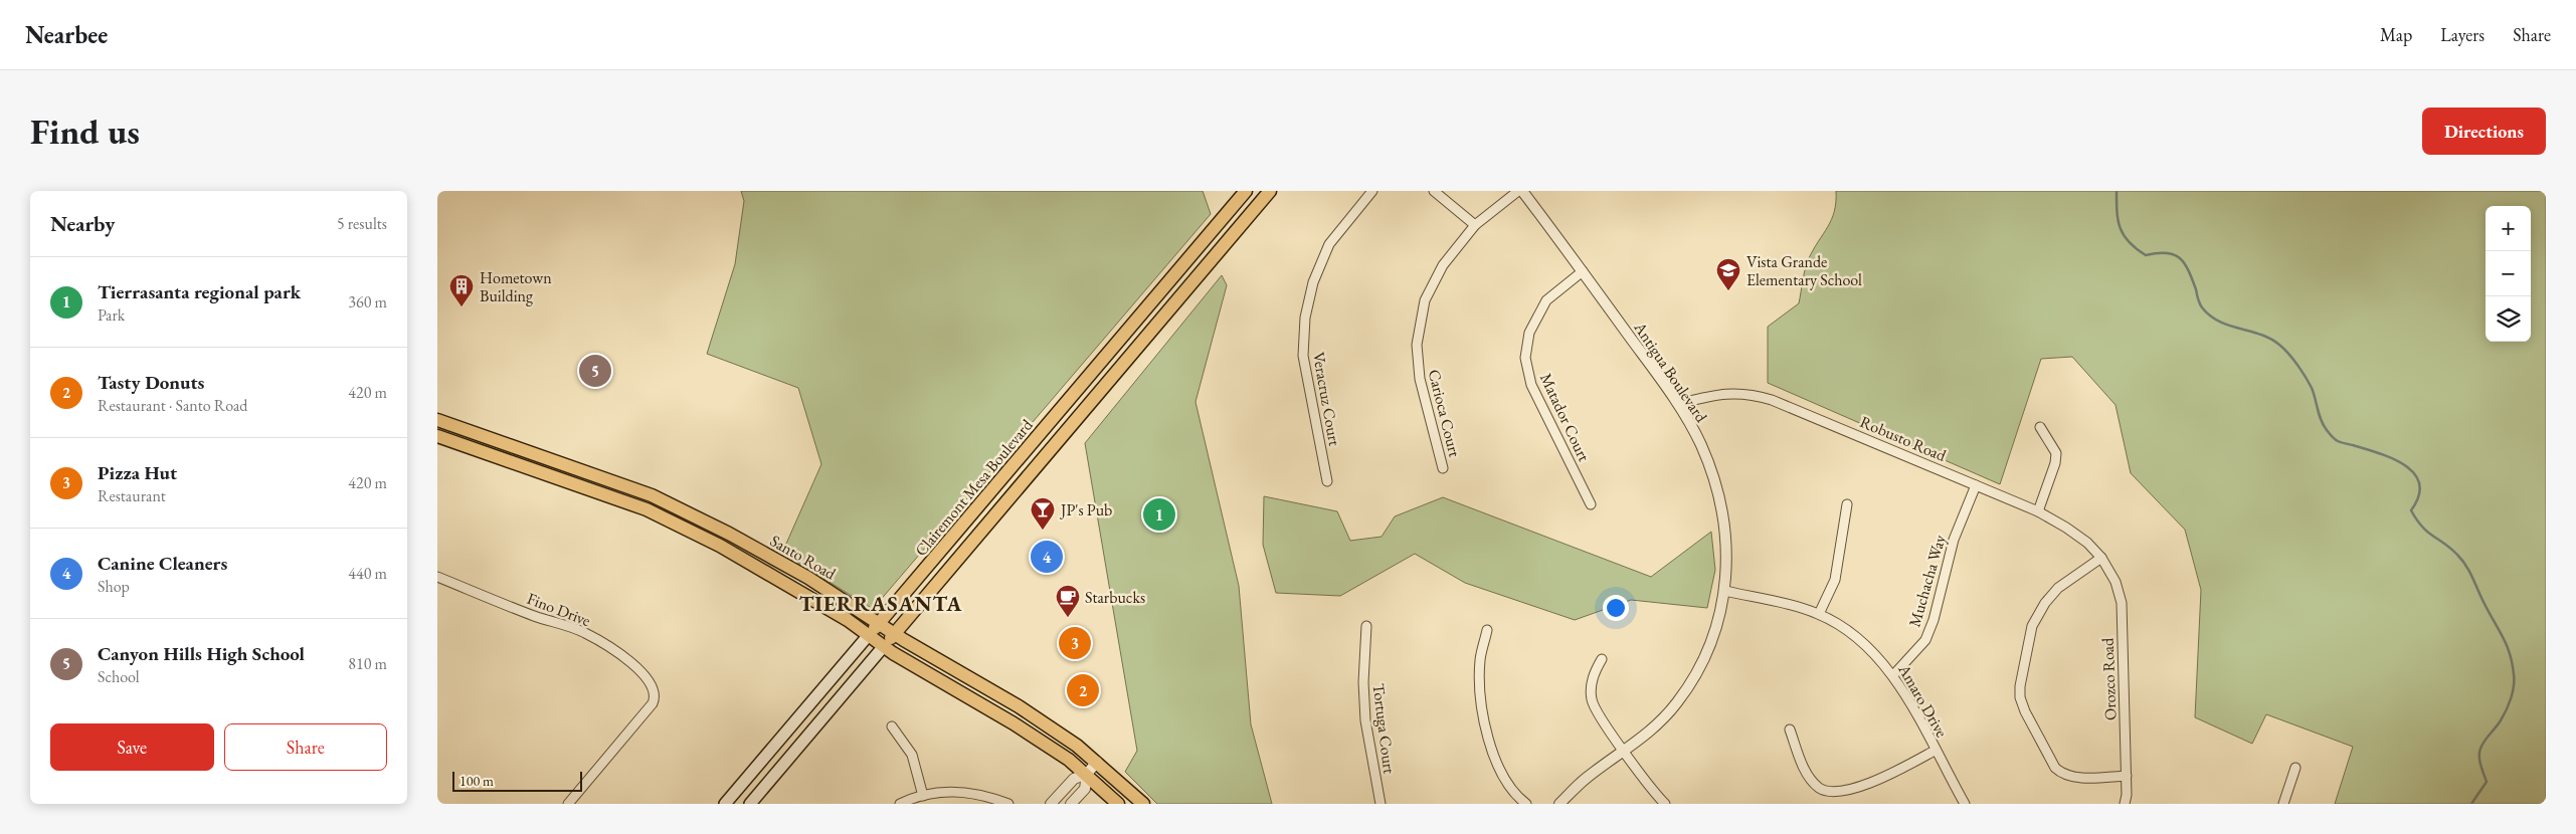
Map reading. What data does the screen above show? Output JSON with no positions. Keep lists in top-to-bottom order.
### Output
{
  "streets": {
    "main road": ["Clairemont Mesa Boulevard", "Santo Road"],
    "street": [
      "Antigua Boulevard",
      "Veracruz Court",
      "Carioca Court",
      "Matador Court",
      "Robusto Road",
      "Muchacha Way",
      "Fino Drive",
      "Orozco Road",
      "Amaro Drive",
      "Tortuga Court"
    ]
  },
  "crossings": [
    ["Antigua Boulevard", "Carioca Court"],
    ["Antigua Boulevard", "Matador Court"],
    ["Antigua Boulevard", "Robusto Road"],
    ["Antigua Boulevard", "Amaro Drive"],
    ["Robusto Road", "Muchacha Way"],
    ["Robusto Road", "Orozco Road"],
    ["Clairemont Mesa Boulevard", "Santo Road"],
    ["Muchacha Way", "Amaro Drive"]
  ],
  "districts": ["TIERRASANTA"],
  "places": {
    "school or university": ["Vista Grande Elementary School"],
    "building": ["Hometown Building"],
    "bar": ["JP's Pub"],
    "cafe": ["Starbucks"]
  },
  "scale_bar": "100 m",
  "page": {
    "header": "Nearbee",
    "nav": ["Map", "Layers", "Share"],
    "buttons": [
      "Directions",
      ["Save", "Share"]
    ],
    "title": "Find us",
    "heading": ["Nearby", "5 results"],
    "map_buttons": ["+", "−"],
    "list": [
      {
        "mark": "1",
        "name": "Tierrasanta regional park",
        "note": "Park",
        "value": "360 m"
      },
      {
        "mark": "2",
        "name": "Tasty Donuts",
        "note": "Restaurant · Santo Road",
        "value": "420 m"
      },
      {
        "mark": "3",
        "name": "Pizza Hut",
        "note": "Restaurant",
        "value": "420 m"
      },
      {
        "mark": "4",
        "name": "Canine Cleaners",
        "note": "Shop",
        "value": "440 m"
      },
      {
        "mark": "5",
        "name": "Canyon Hills High School",
        "note": "School",
        "value": "810 m"
      }
    ],
    "pins": [
      "5",
      "1",
      "4",
      "3",
      "2"
    ],
    "scale": "100 m"
  }
}
